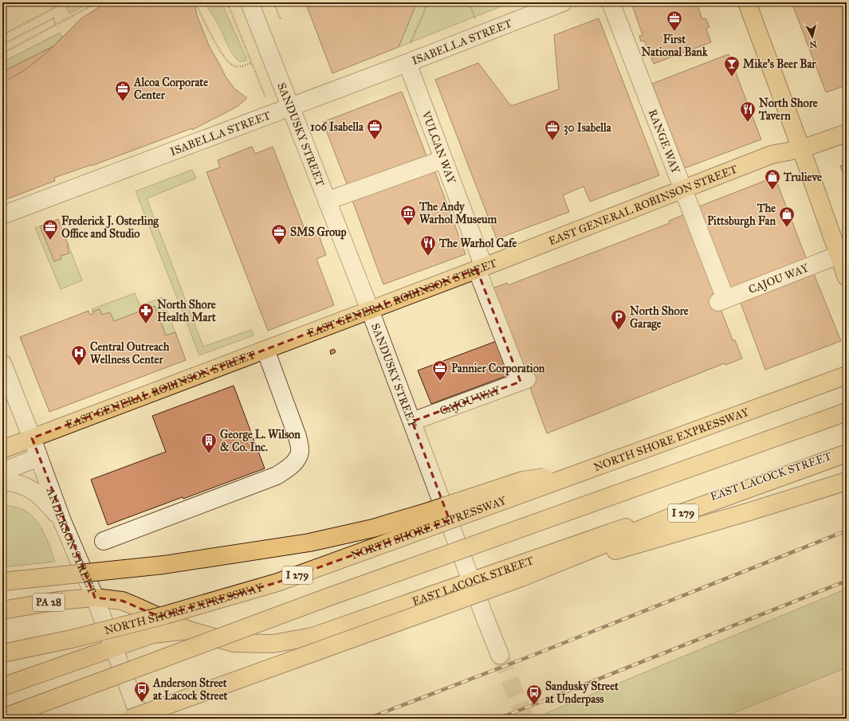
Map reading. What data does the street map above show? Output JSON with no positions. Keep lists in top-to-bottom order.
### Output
{
  "streets": {
    "main road": [
      "EAST GENERAL ROBINSON STREET",
      "NORTH SHORE EXPRESSWAY",
      "EAST LACOCK STREET",
      "I 279",
      "PA 28"
    ],
    "street": [
      "ISABELLA STREET",
      "SANDUSKY STREET",
      "RANGE WAY",
      "VULCAN WAY",
      "CAJOU WAY",
      "ANDERSON STREET"
    ]
  },
  "crossings": [
    ["ISABELLA STREET", "SANDUSKY STREET"],
    ["ISABELLA STREET", "VULCAN WAY"],
    ["SANDUSKY STREET", "EAST GENERAL ROBINSON STREET"],
    ["SANDUSKY STREET", "CAJOU WAY"],
    ["SANDUSKY STREET", "EAST LACOCK STREET"],
    ["RANGE WAY", "EAST GENERAL ROBINSON STREET"],
    ["RANGE WAY", "CAJOU WAY"],
    ["VULCAN WAY", "EAST GENERAL ROBINSON STREET"],
    ["VULCAN WAY", "CAJOU WAY"],
    ["EAST GENERAL ROBINSON STREET", "ANDERSON STREET"],
    ["EAST LACOCK STREET", "ANDERSON STREET"],
    ["EAST LACOCK STREET", "PA 28"],
    ["ANDERSON STREET", "PA 28"]
  ],
  "places": {
    "office": [
      "First National Bank",
      "Alcoa Corporate Center",
      "106 Isabella",
      "30 Isabella",
      "Frederick J. Osterling Office and Studio",
      "SMS Group",
      "Pannier Corporation"
    ],
    "bar": ["Mike's Beer Bar"],
    "restaurant": ["North Shore Tavern", "The Warhol Cafe"],
    "shop": ["Trulieve", "The Pittsburgh Fan"],
    "museum": ["The Andy Warhol Museum"],
    "pharmacy": ["North Shore Health Mart"],
    "parking": ["North Shore Garage"],
    "hospital": ["Central Outreach Wellness Center"],
    "building": ["George L. Wilson & Co. Inc."],
    "bus stop": ["Anderson Street at Lacock Street", "Sandusky Street at Underpass"]
  },
  "north": "bottom"
}
